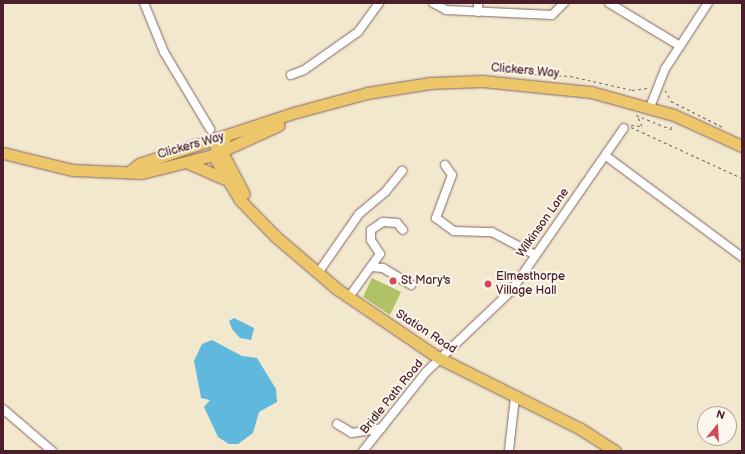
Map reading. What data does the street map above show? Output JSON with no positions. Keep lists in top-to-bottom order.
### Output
{
  "streets": {
    "main road": ["Clickers Way", "Station Road"],
    "street": ["Wilkinson Lane", "Bridle Path Road"]
  },
  "crossings": [
    ["Clickers Way", "Station Road"],
    ["Wilkinson Lane", "Station Road"],
    ["Wilkinson Lane", "Bridle Path Road"],
    ["Station Road", "Bridle Path Road"]
  ],
  "places": ["St Mary's", "Elmesthorpe Village Hall"],
  "north": "top"
}
